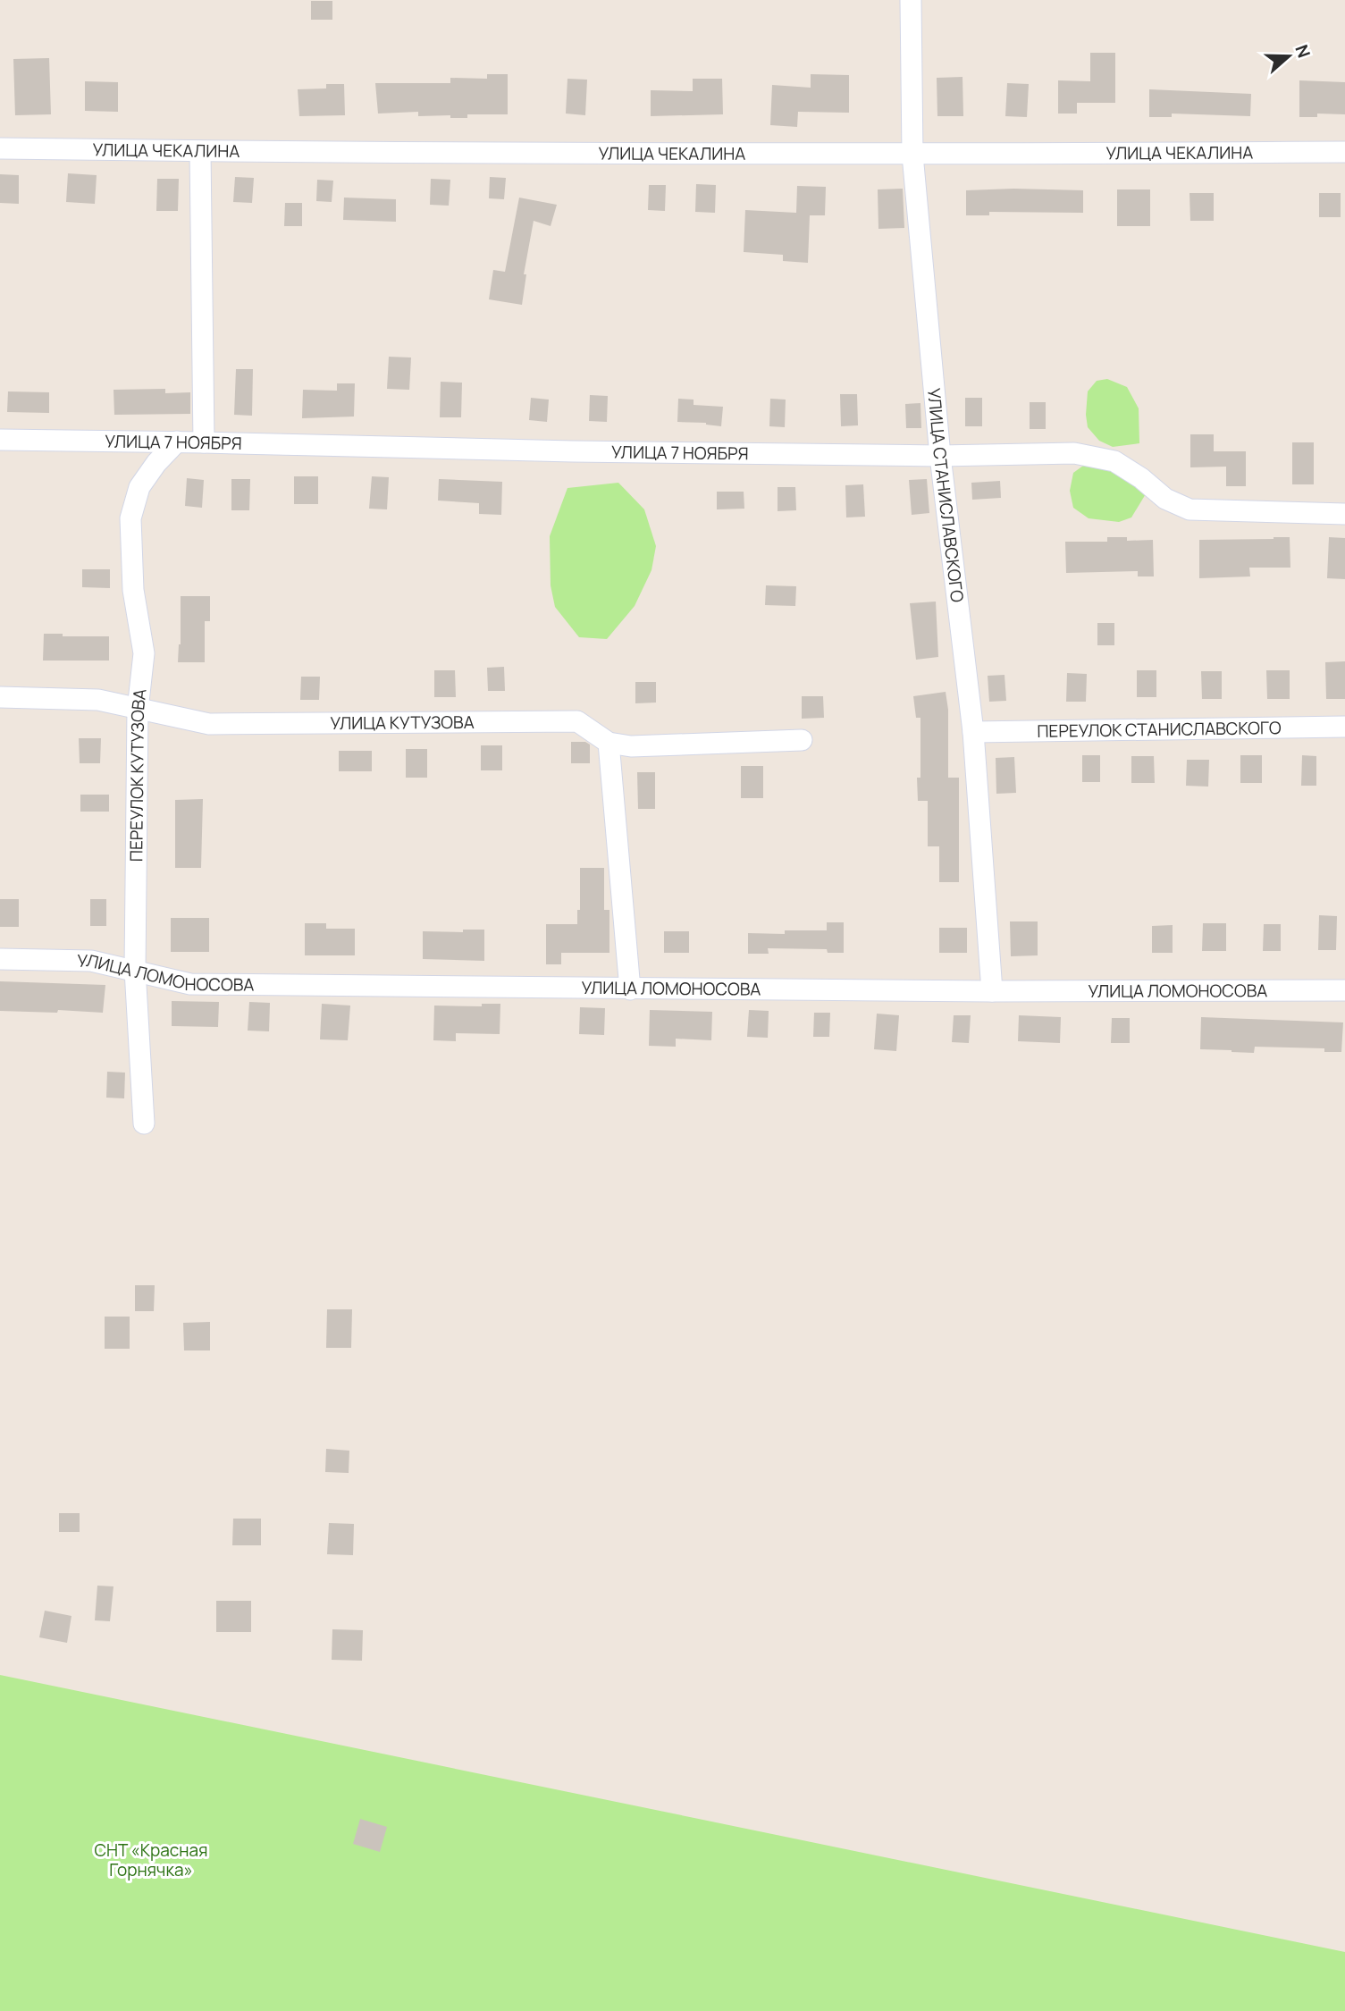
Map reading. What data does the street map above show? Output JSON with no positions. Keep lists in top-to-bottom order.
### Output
{
  "streets": {
    "street": [
      "УЛИЦА ЧЕКАЛИНА",
      "УЛИЦА 7 НОЯБРЯ",
      "УЛИЦА СТАНИСЛАВСКОГО",
      "УЛИЦА КУТУЗОВА",
      "ПЕРЕУЛОК СТАНИСЛАВСКОГО",
      "ПЕРЕУЛОК КУТУЗОВА",
      "УЛИЦА ЛОМОНОСОВА"
    ]
  },
  "crossings": [
    ["УЛИЦА ЧЕКАЛИНА", "УЛИЦА СТАНИСЛАВСКОГО"],
    ["УЛИЦА 7 НОЯБРЯ", "УЛИЦА СТАНИСЛАВСКОГО"],
    ["УЛИЦА 7 НОЯБРЯ", "ПЕРЕУЛОК КУТУЗОВА"],
    ["УЛИЦА СТАНИСЛАВСКОГО", "ПЕРЕУЛОК СТАНИСЛАВСКОГО"],
    ["УЛИЦА СТАНИСЛАВСКОГО", "УЛИЦА ЛОМОНОСОВА"],
    ["УЛИЦА КУТУЗОВА", "ПЕРЕУЛОК КУТУЗОВА"],
    ["ПЕРЕУЛОК КУТУЗОВА", "УЛИЦА ЛОМОНОСОВА"]
  ],
  "parks": ["СНТ «Красная Горнячка»"],
  "north": "right"
}
